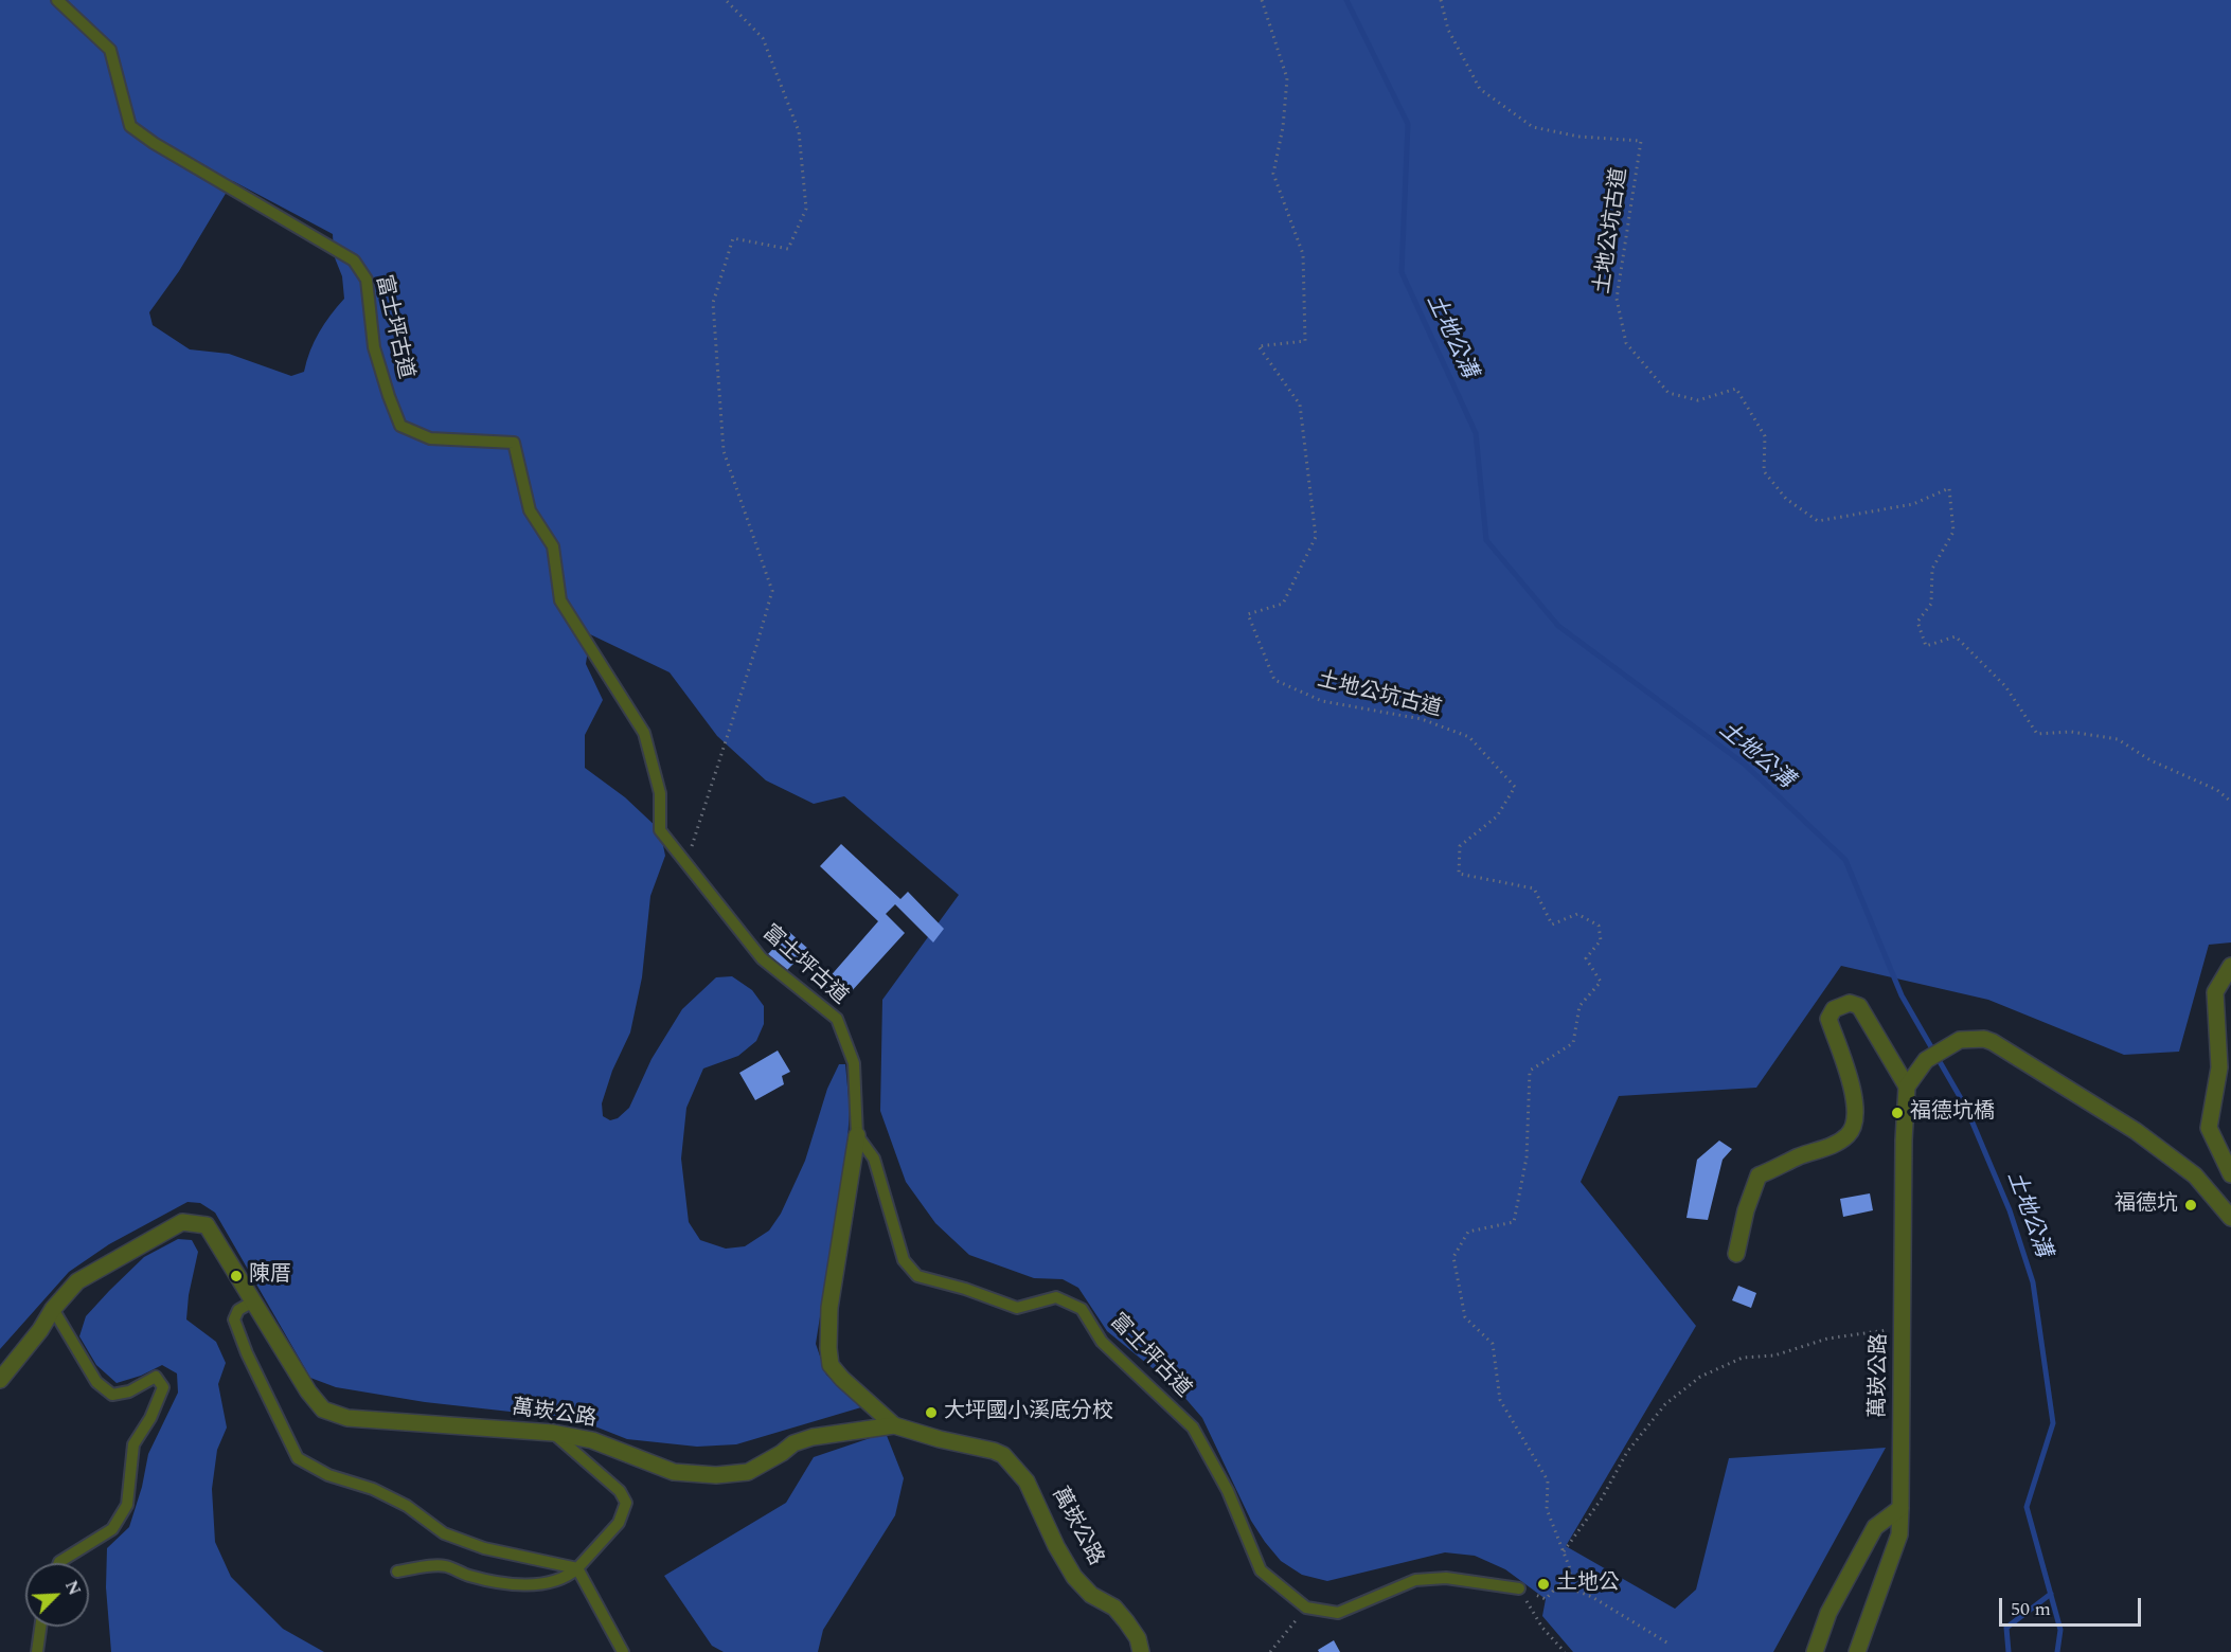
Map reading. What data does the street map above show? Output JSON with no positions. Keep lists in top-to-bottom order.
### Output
{
  "streets": {
    "street": ["萬崁公路"],
    "lane": ["富士坪古道"],
    "path": ["土地公坑古道"]
  },
  "water": ["土地公溝"],
  "places": [
    "福德坑橋",
    "福德坑",
    "陳厝",
    "大坪國小溪底分校",
    "土地公"
  ],
  "scale_bar": "50 m",
  "north": "top right"
}
